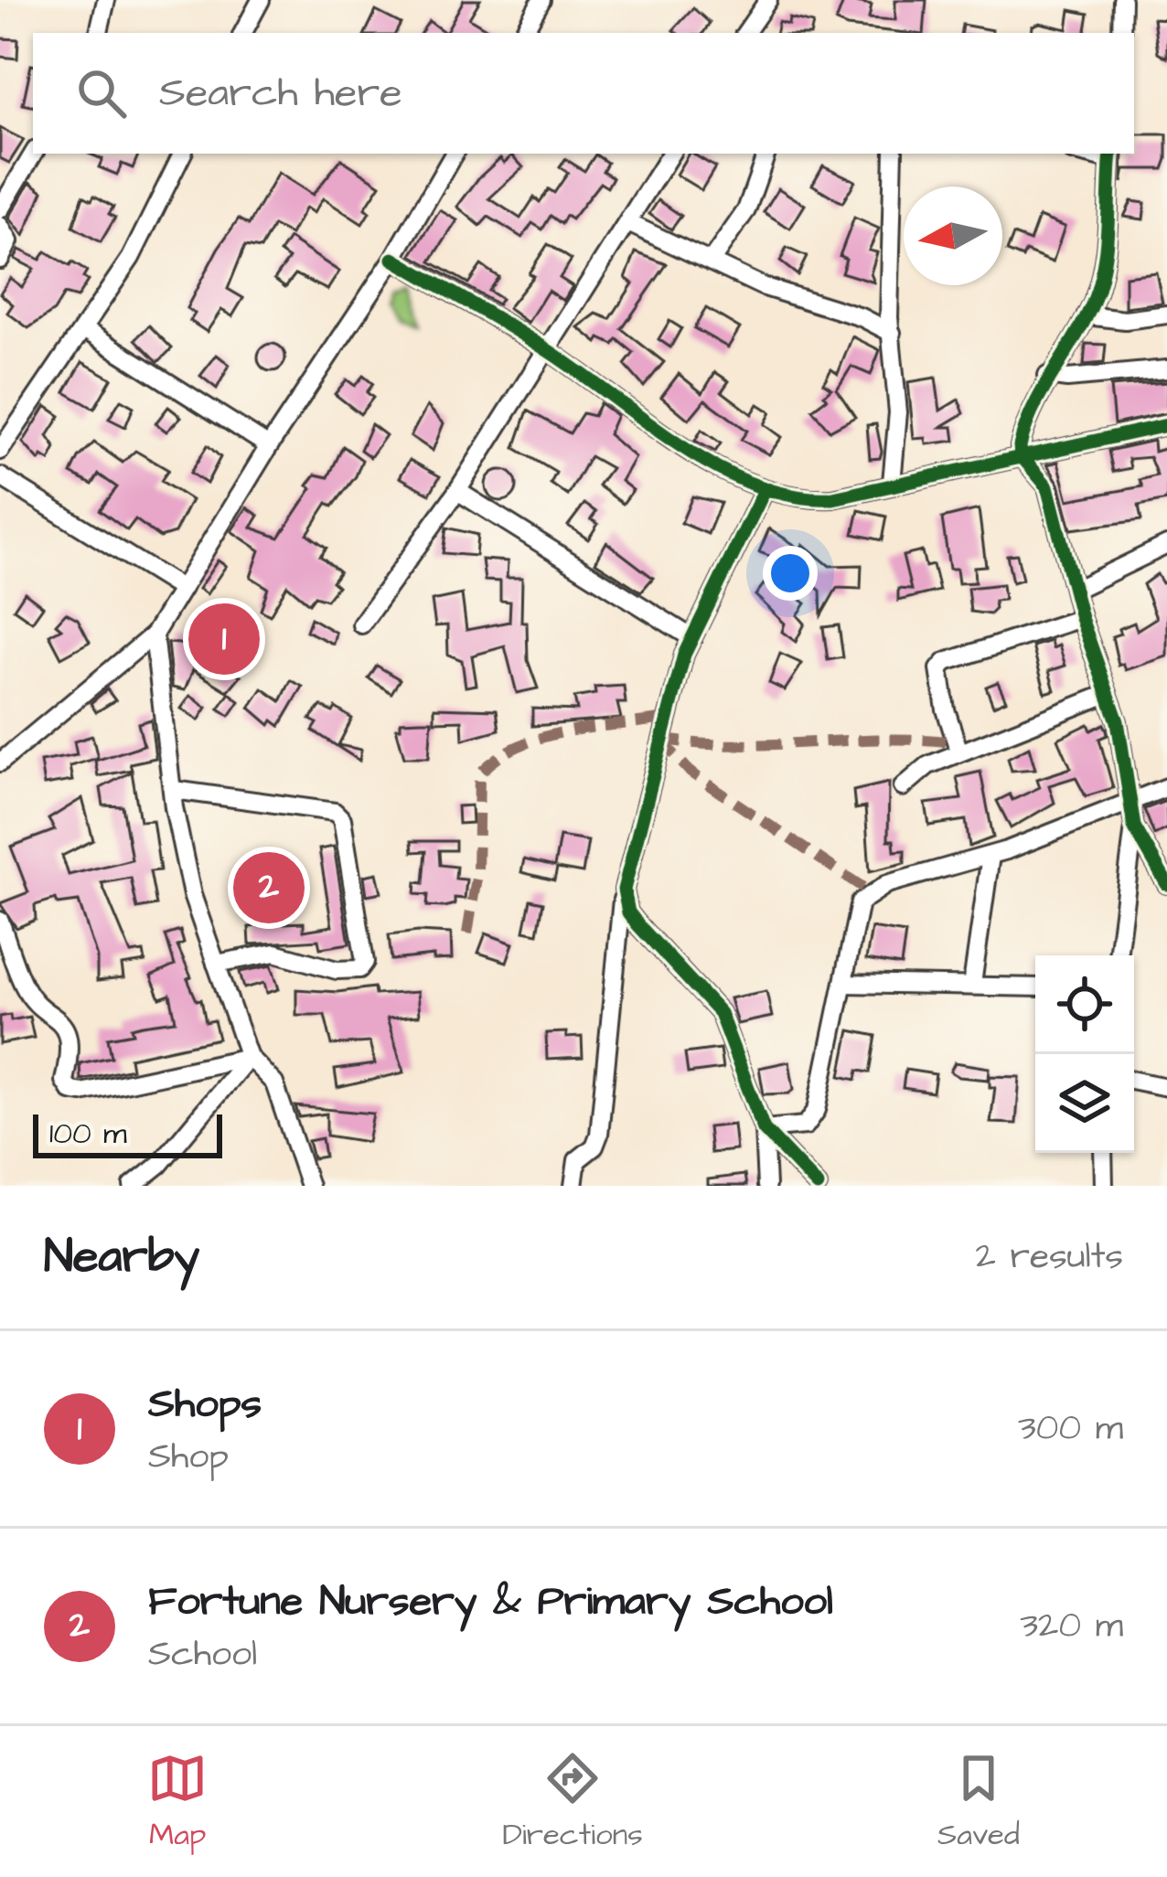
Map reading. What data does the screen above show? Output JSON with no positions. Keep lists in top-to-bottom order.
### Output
{
  "scale_bar": "100 m",
  "north": "left",
  "page": {
    "search": "Search here",
    "pins": ["1", "2"],
    "scale": "100 m",
    "heading": ["Nearby", "2 results"],
    "list": [
      {
        "mark": "1",
        "name": "Shops",
        "note": "Shop",
        "value": "300 m"
      },
      {
        "mark": "2",
        "name": "Fortune Nursery & Primary School",
        "note": "School",
        "value": "320 m"
      }
    ],
    "nav": ["Map", "Directions", "Saved"]
  }
}
